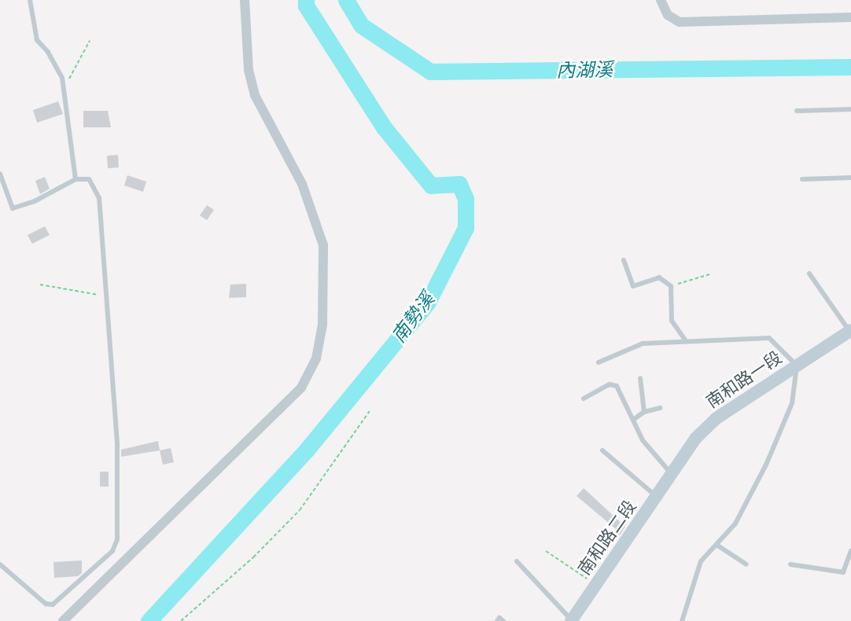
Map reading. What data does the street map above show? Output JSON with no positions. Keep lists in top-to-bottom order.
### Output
{
  "streets": {
    "main road": ["南和路一段", "南和路二段"]
  },
  "crossings": [
    ["南和路一段", "南和路二段"]
  ],
  "water": ["內湖溪", "南勢溪"]
}
